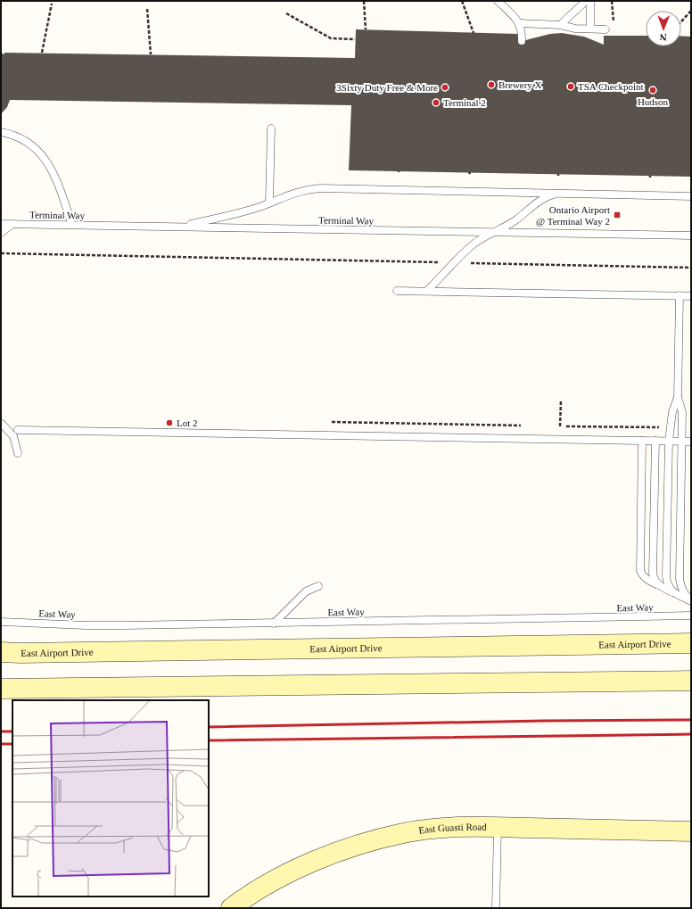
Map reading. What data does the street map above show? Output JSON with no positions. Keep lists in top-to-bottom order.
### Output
{
  "streets": {
    "main road": ["East Airport Drive", "East Guasti Road"],
    "lane": ["Terminal Way", "East Way"]
  },
  "places": {
    "other": [
      "Brewery X",
      "TSA Checkpoint",
      "3Sixty Duty Free & More",
      "Hudson",
      "Terminal 2",
      "Lot 2"
    ],
    "transit": ["Ontario Airport @ Terminal Way 2"]
  },
  "north": "bottom"
}
